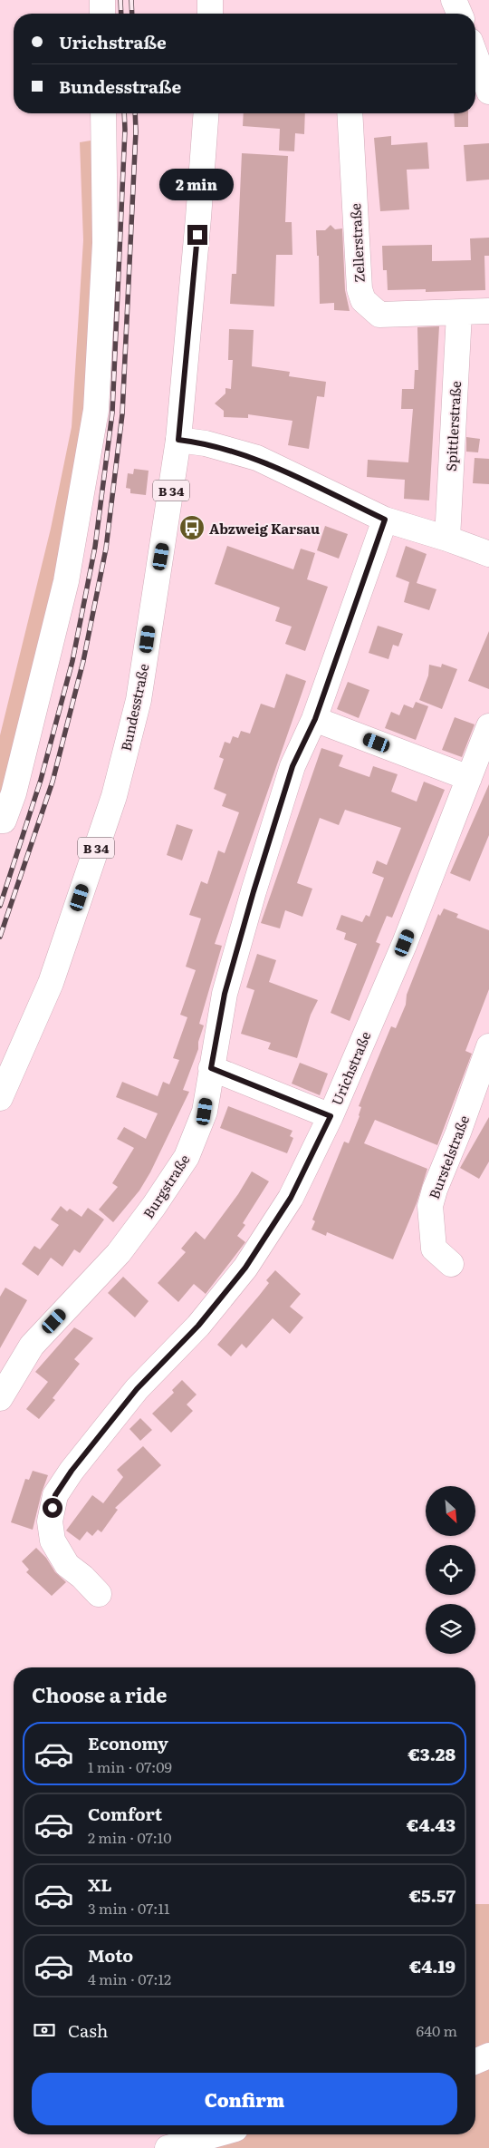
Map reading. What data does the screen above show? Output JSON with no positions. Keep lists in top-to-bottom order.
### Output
{
  "streets": {
    "street": [
      "Zellerstraße",
      "Spittlerstraße",
      "B 34",
      "Bundesstraße",
      "Urichstraße",
      "Burstelstraße",
      "Burgstraße"
    ]
  },
  "crossings": [
    ["Zellerstraße", "Spittlerstraße"]
  ],
  "places": {
    "bus stop": ["Abzweig Karsau"]
  },
  "north": "bottom right",
  "page": {
    "banner": ["Urichstraße", "Bundesstraße"],
    "bubble": "2 min",
    "heading": "Choose a ride",
    "list": [
      {
        "name": "Economy",
        "note": "1 min · 07:09",
        "value": "€3.28"
      },
      {
        "name": "Comfort",
        "note": "2 min · 07:10",
        "value": "€4.43"
      },
      {
        "name": "XL",
        "note": "3 min · 07:11",
        "value": "€5.57"
      },
      {
        "name": "Moto",
        "note": "4 min · 07:12",
        "value": "€4.19"
      }
    ],
    "pay": ["Cash", "640 m"],
    "buttons": "Confirm"
  }
}
